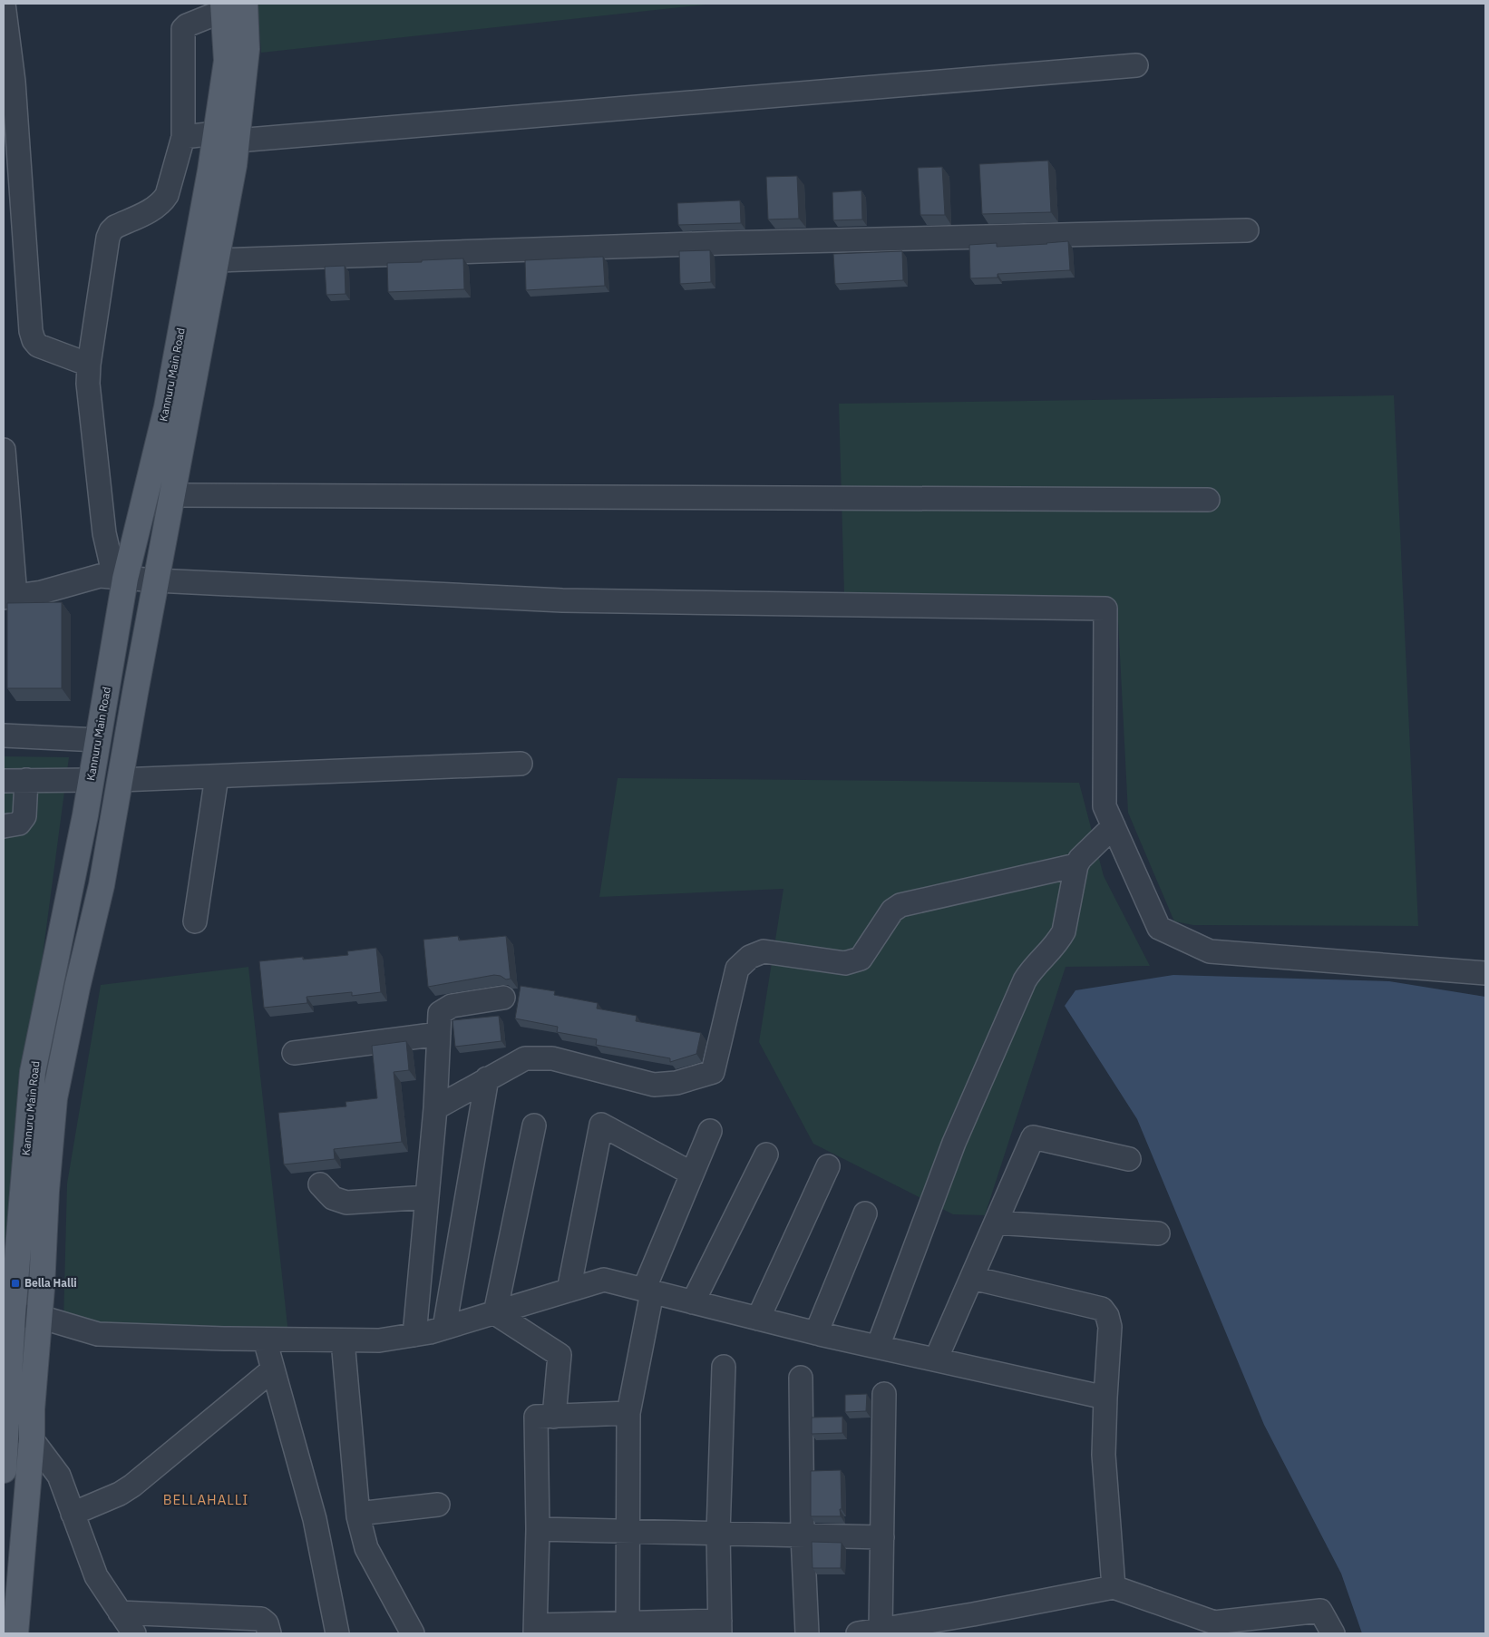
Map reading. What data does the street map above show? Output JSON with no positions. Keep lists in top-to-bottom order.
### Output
{
  "streets": {
    "main road": ["Kannuru Main Road"]
  },
  "districts": ["BELLAHALLI"],
  "places": {
    "transit": ["Bella Halli"]
  }
}
